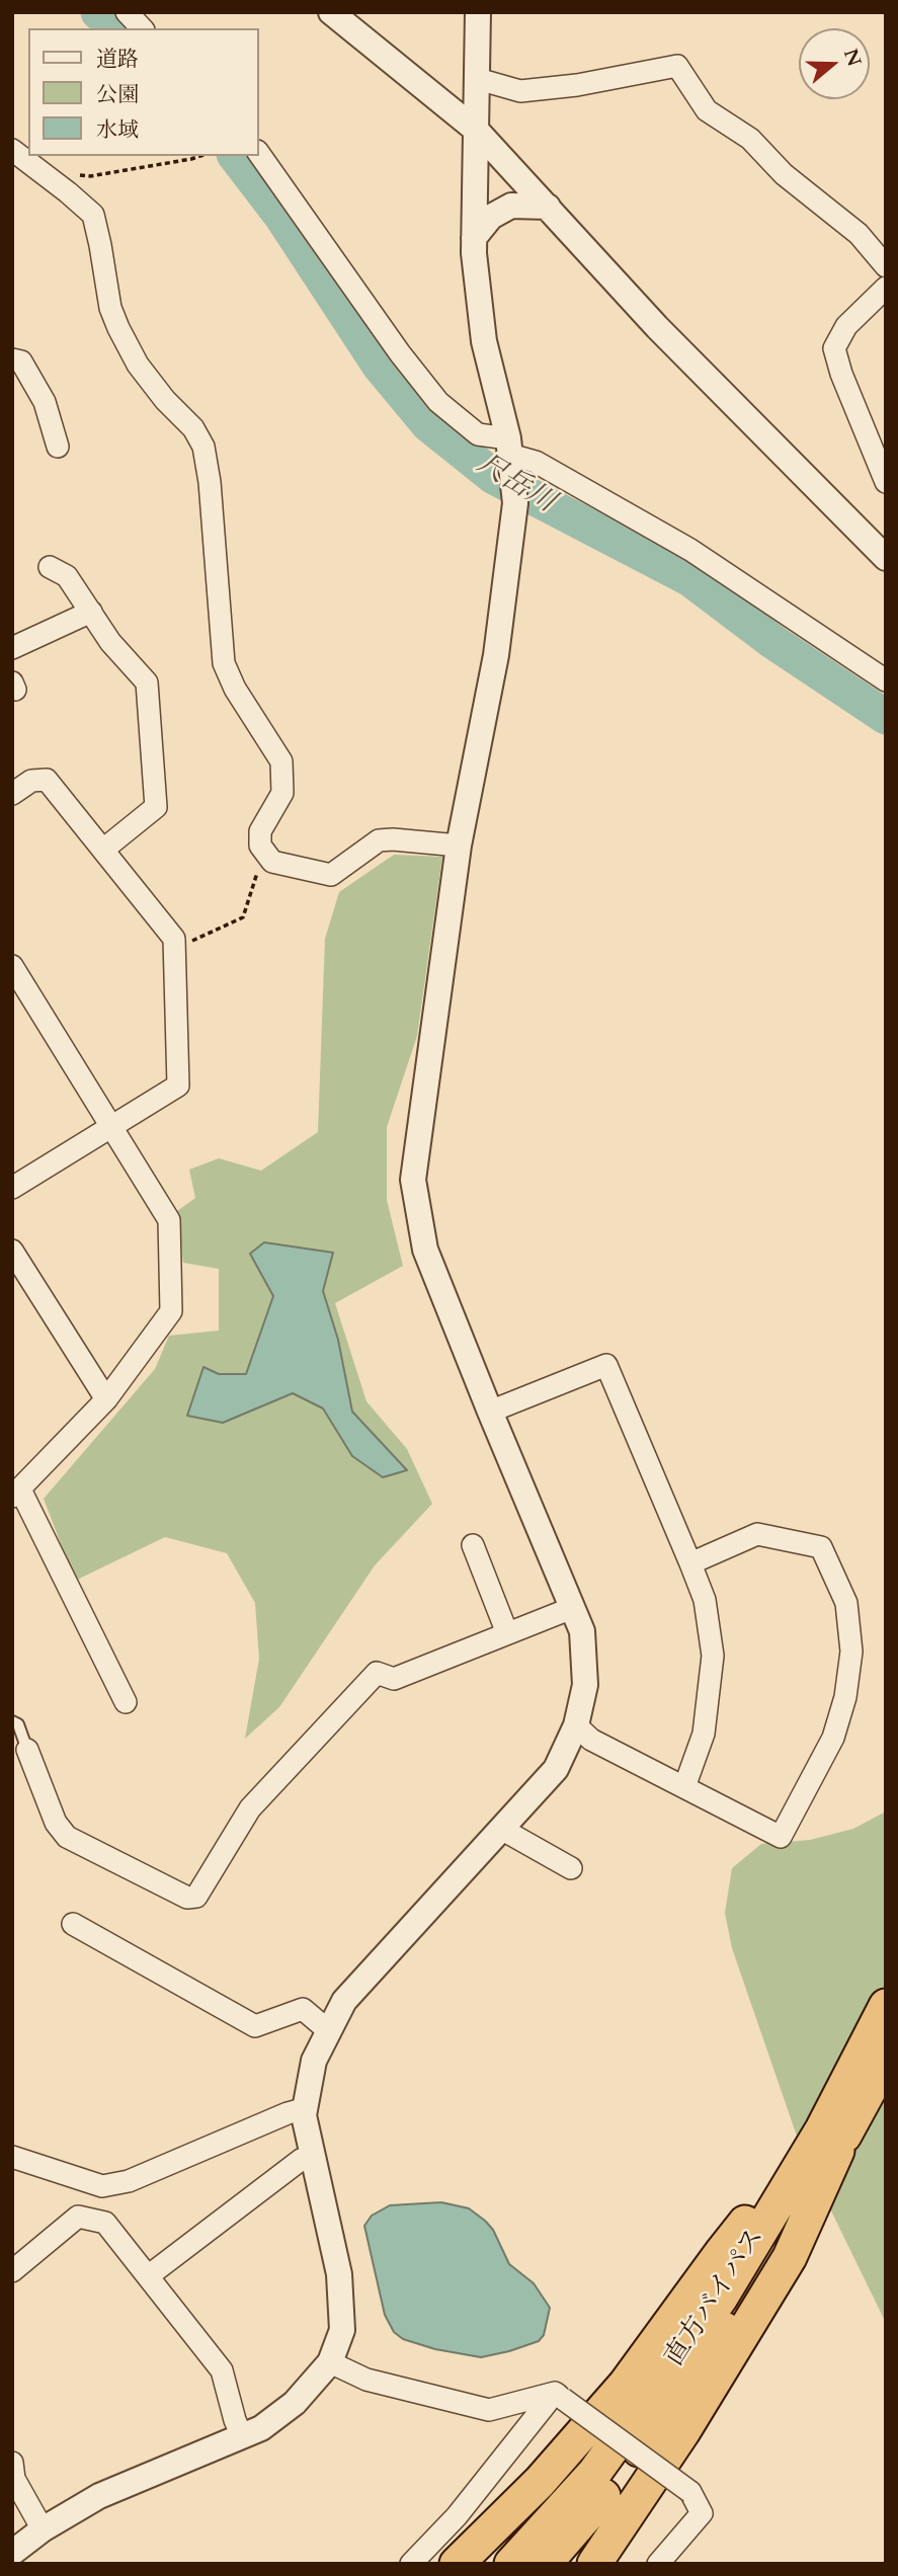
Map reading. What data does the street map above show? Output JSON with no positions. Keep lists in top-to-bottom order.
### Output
{
  "streets": {
    "highway": ["直方バイパス"]
  },
  "water": ["尺岳川"],
  "legend": ["道路", "公園", "水域"],
  "north": "right"
}
